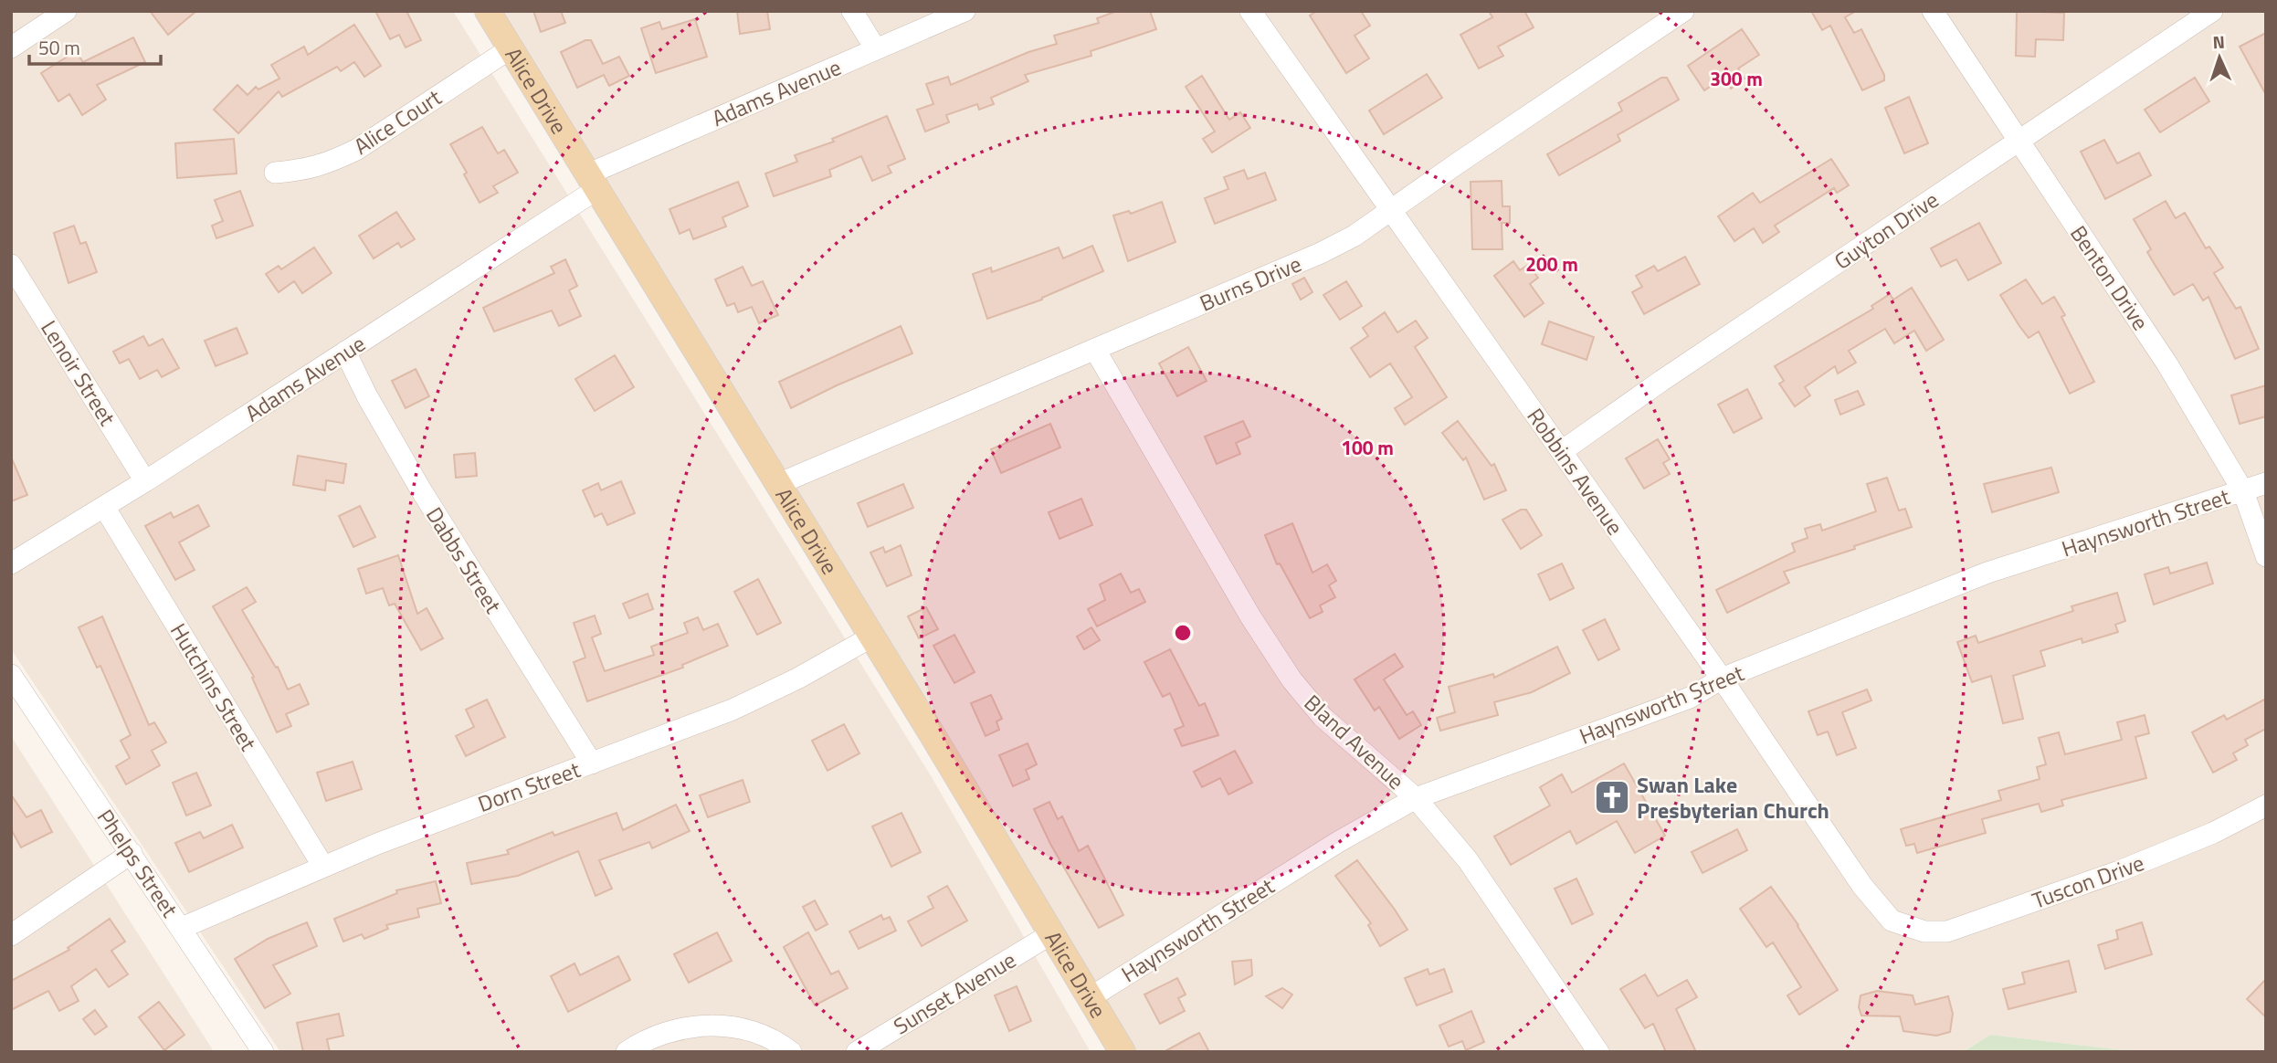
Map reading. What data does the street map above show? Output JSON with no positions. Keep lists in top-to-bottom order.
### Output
{
  "streets": {
    "main road": ["Alice Drive"],
    "street": [
      "Adams Avenue",
      "Alice Court",
      "Guyton Drive",
      "Benton Drive",
      "Burns Drive",
      "Lenoir Street",
      "Robbins Avenue",
      "Haynsworth Street",
      "Dabbs Street",
      "Hutchins Street",
      "Bland Avenue",
      "Dorn Street",
      "Phelps Street",
      "Tuscon Drive",
      "Sunset Avenue"
    ]
  },
  "crossings": [
    ["Alice Drive", "Adams Avenue"],
    ["Alice Drive", "Alice Court"],
    ["Alice Drive", "Burns Drive"],
    ["Alice Drive", "Haynsworth Street"],
    ["Alice Drive", "Dorn Street"],
    ["Alice Drive", "Sunset Avenue"],
    ["Adams Avenue", "Lenoir Street"],
    ["Adams Avenue", "Dabbs Street"],
    ["Adams Avenue", "Hutchins Street"],
    ["Guyton Drive", "Benton Drive"],
    ["Guyton Drive", "Robbins Avenue"],
    ["Benton Drive", "Haynsworth Street"],
    ["Burns Drive", "Robbins Avenue"],
    ["Burns Drive", "Bland Avenue"],
    ["Robbins Avenue", "Haynsworth Street"],
    ["Robbins Avenue", "Tuscon Drive"],
    ["Haynsworth Street", "Bland Avenue"],
    ["Dabbs Street", "Dorn Street"],
    ["Hutchins Street", "Dorn Street"],
    ["Dorn Street", "Phelps Street"]
  ],
  "places": {
    "church": ["Swan Lake Presbyterian Church"]
  },
  "scale_bar": "50 m",
  "north": "top",
  "rings": ["300 m", "200 m", "100 m"]
}
